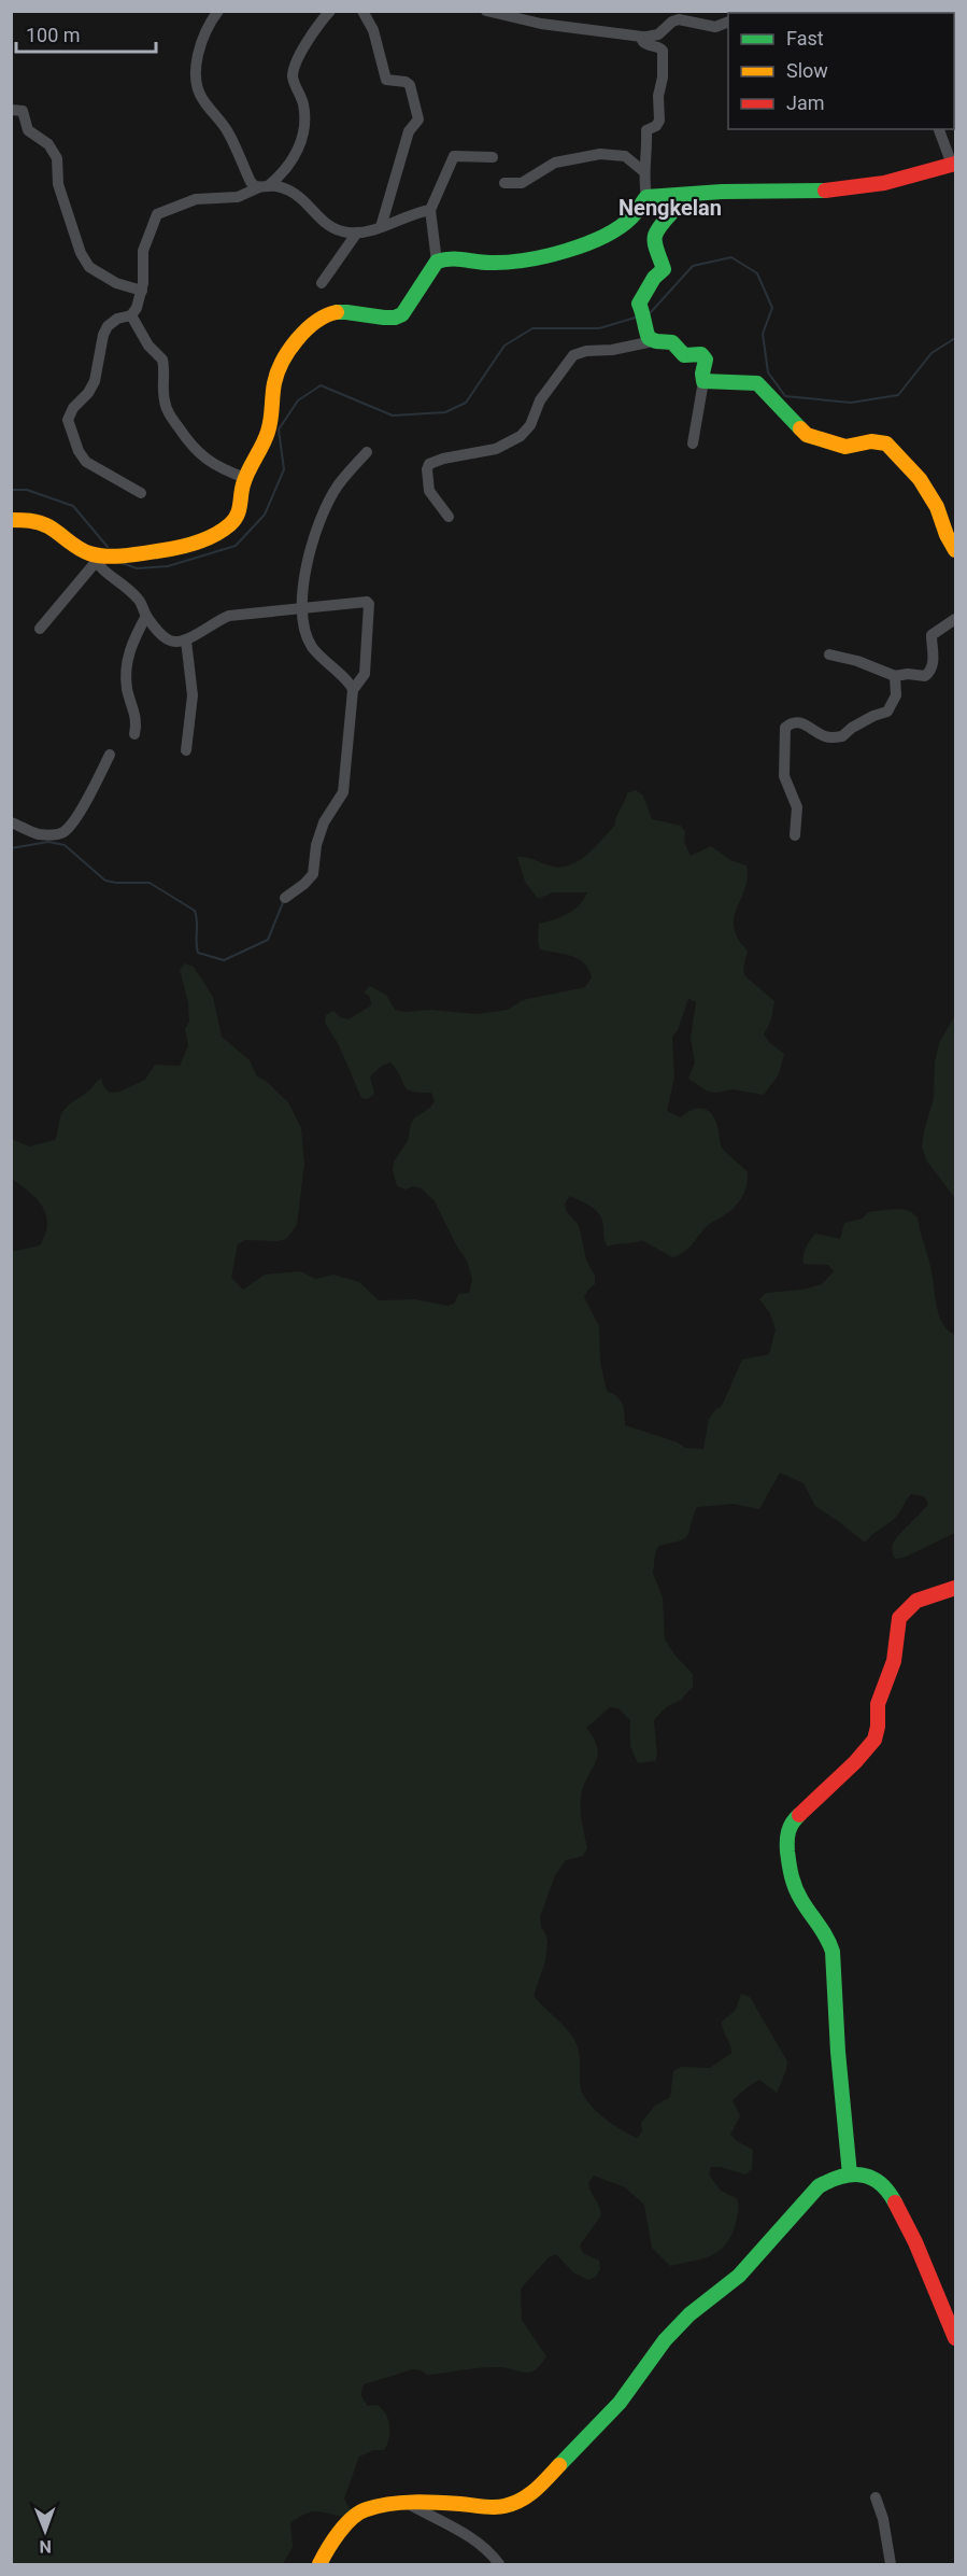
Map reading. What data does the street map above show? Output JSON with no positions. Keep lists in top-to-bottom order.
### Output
{
  "districts": ["Nengkelan"],
  "legend": ["Fast", "Slow", "Jam"],
  "scale_bar": "100 m",
  "north": "bottom"
}
